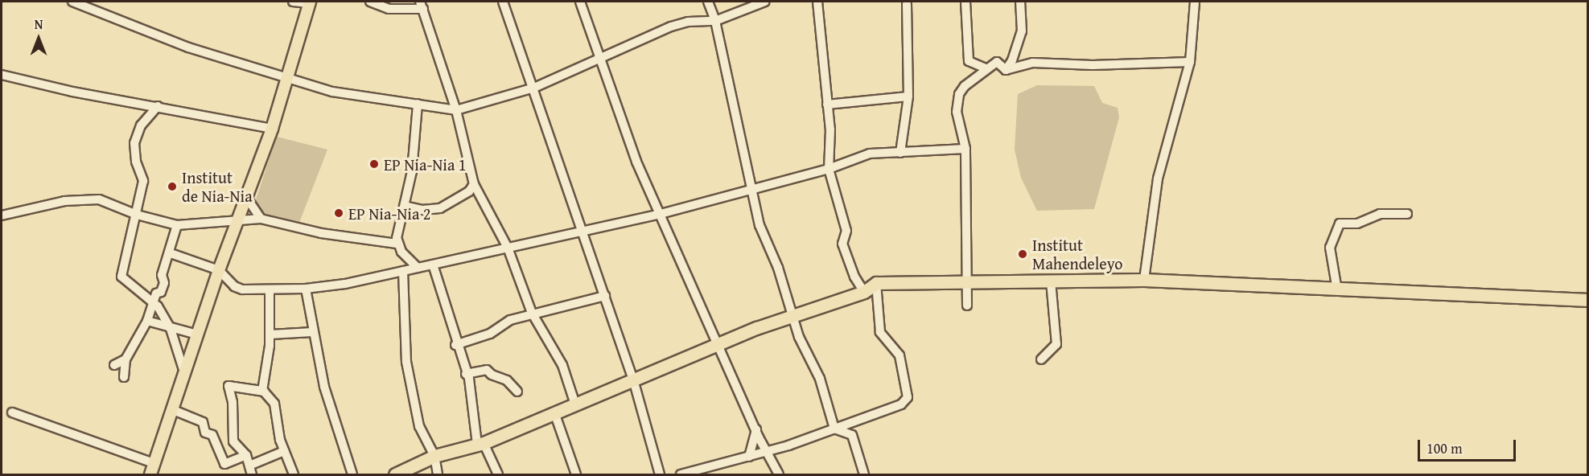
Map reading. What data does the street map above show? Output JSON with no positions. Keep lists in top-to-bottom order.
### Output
{
  "places": [
    "EP Nia-Nia 1",
    "Institut de Nia-Nia",
    "EP Nia-Nia 2",
    "Institut Mahendeleyo"
  ],
  "scale_bar": "100 m",
  "north": "top"
}
